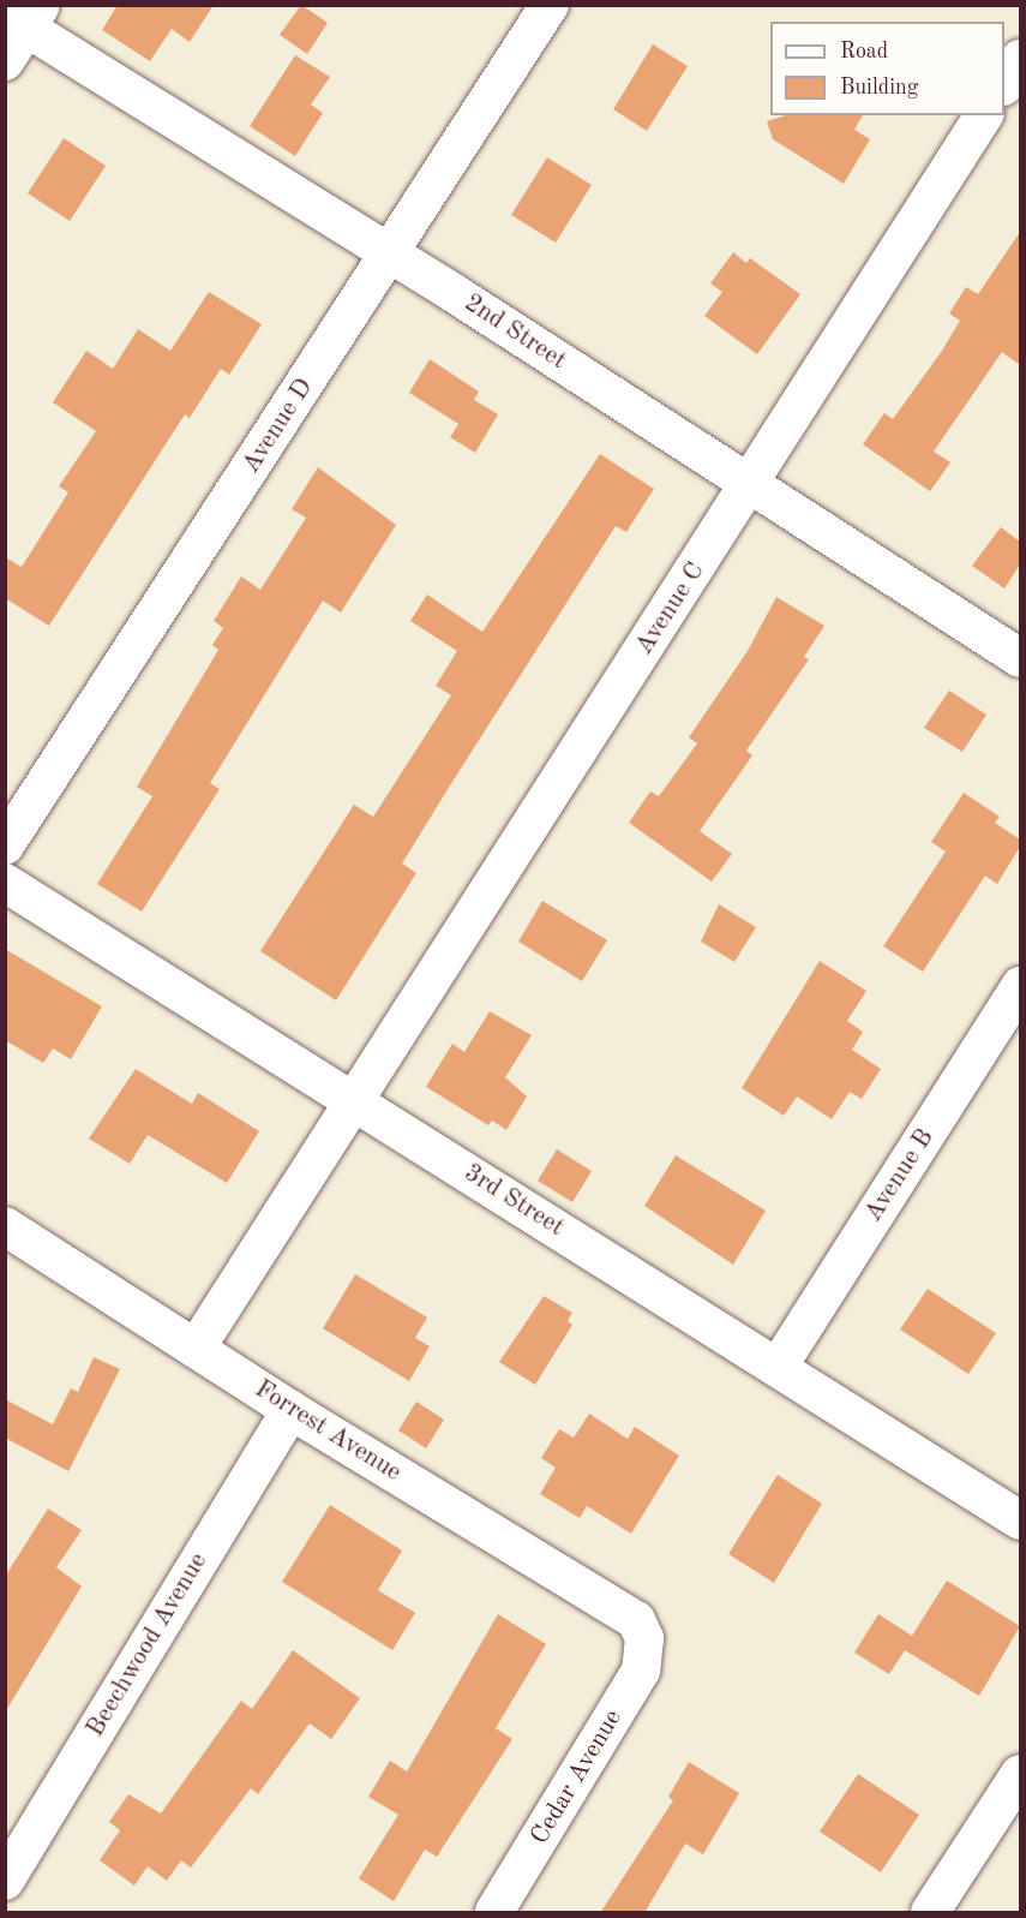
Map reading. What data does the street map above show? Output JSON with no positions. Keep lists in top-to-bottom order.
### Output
{
  "streets": {
    "street": [
      "2nd Street",
      "Avenue D",
      "Avenue C",
      "Avenue B",
      "3rd Street",
      "Forrest Avenue",
      "Beechwood Avenue",
      "Cedar Avenue"
    ]
  },
  "crossings": [
    ["2nd Street", "Avenue D"],
    ["2nd Street", "Avenue C"],
    ["Avenue C", "3rd Street"],
    ["Avenue B", "3rd Street"],
    ["Forrest Avenue", "Beechwood Avenue"],
    ["Forrest Avenue", "Cedar Avenue"]
  ],
  "legend": ["Road", "Building"]
}
